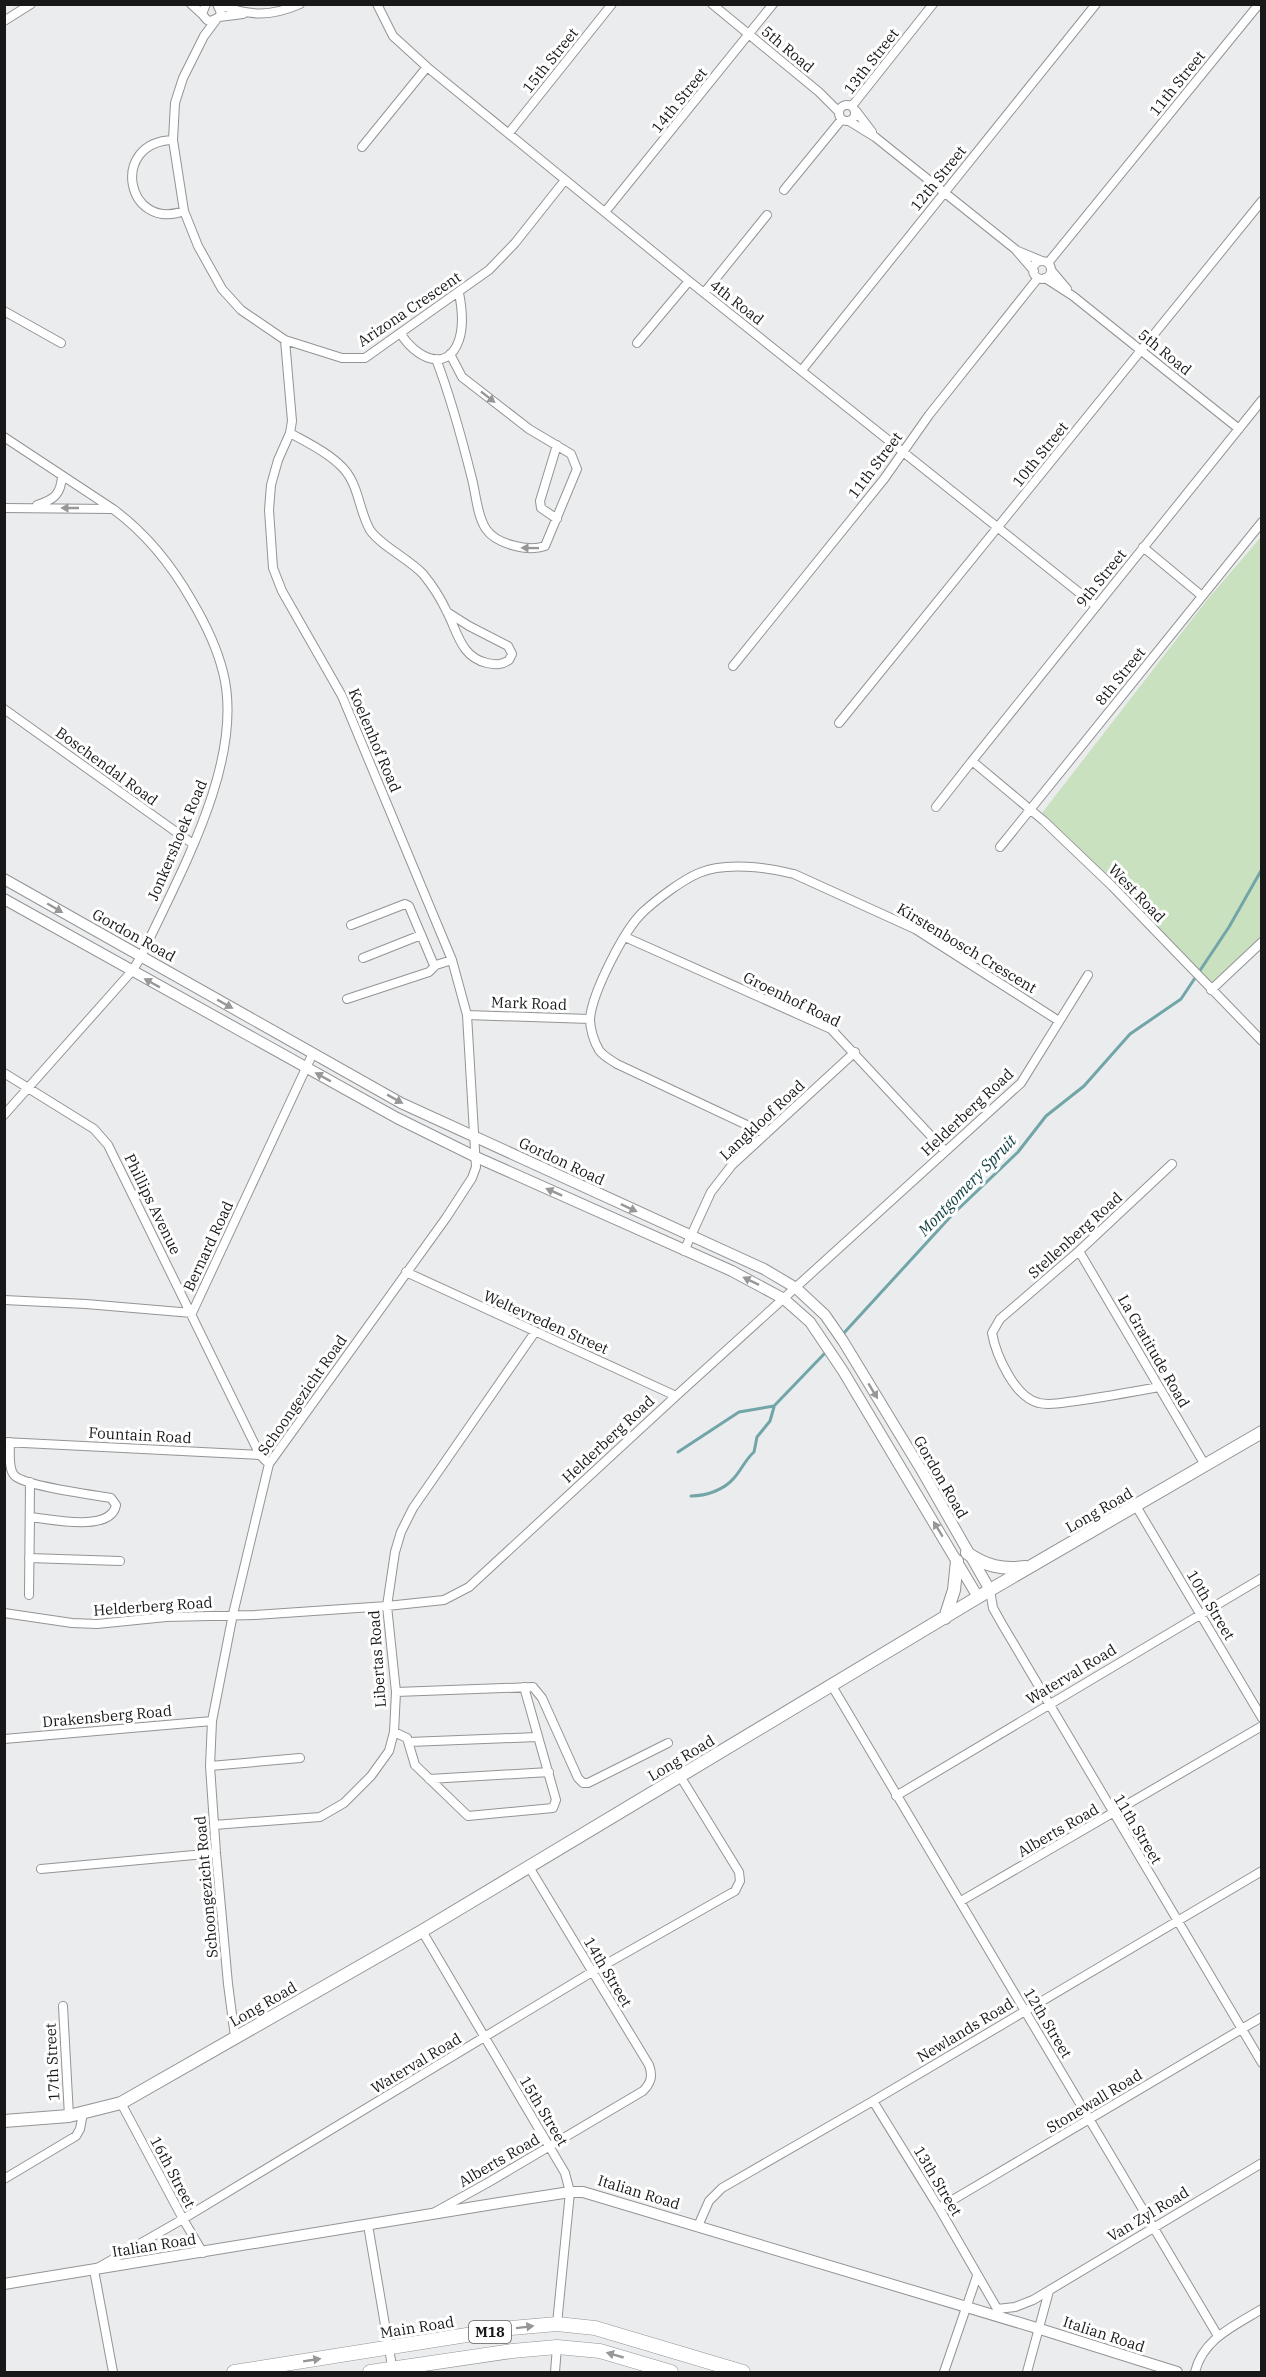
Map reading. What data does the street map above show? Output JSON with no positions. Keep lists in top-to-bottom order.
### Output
{
  "streets": {
    "main road": ["Long Road", "Main Road", "M18"],
    "street": [
      "5th Road",
      "15th Street",
      "13th Street",
      "11th Street",
      "14th Street",
      "12th Street",
      "4th Road",
      "Arizona Crescent",
      "10th Street",
      "9th Street",
      "8th Street",
      "Koelenhof Road",
      "Boschendal Road",
      "Jonkershoek Road",
      "West Road",
      "Gordon Road",
      "Kirstenbosch Crescent",
      "Groenhof Road",
      "Mark Road",
      "Helderberg Road",
      "Langkloof Road",
      "Phillips Avenue",
      "Stellenberg Road",
      "Bernard Road",
      "Weltevreden Street",
      "La Gratitude Road",
      "Schoongezicht Road",
      "Fountain Road",
      "Libertas Road",
      "Waterval Road",
      "Drakensberg Road",
      "Alberts Road",
      "Newlands Road",
      "17th Street",
      "Stonewall Road",
      "16th Street",
      "Italian Road",
      "Van Zyl Road"
    ]
  },
  "crossings": [
    ["5th Road", "13th Street"],
    ["5th Road", "11th Street"],
    ["5th Road", "14th Street"],
    ["5th Road", "12th Street"],
    ["5th Road", "10th Street"],
    ["5th Road", "9th Street"],
    ["15th Street", "4th Road"],
    ["15th Street", "Long Road"],
    ["15th Street", "Waterval Road"],
    ["15th Street", "Alberts Road"],
    ["15th Street", "Italian Road"],
    ["15th Street", "Main Road"],
    ["13th Street", "Newlands Road"],
    ["13th Street", "Stonewall Road"],
    ["13th Street", "Italian Road"],
    ["13th Street", "Van Zyl Road"],
    ["11th Street", "4th Road"],
    ["11th Street", "Gordon Road"],
    ["11th Street", "Long Road"],
    ["11th Street", "Waterval Road"],
    ["11th Street", "Alberts Road"],
    ["11th Street", "Newlands Road"],
    ["11th Street", "Stonewall Road"],
    ["14th Street", "4th Road"],
    ["14th Street", "Long Road"],
    ["14th Street", "Waterval Road"],
    ["14th Street", "Alberts Road"],
    ["12th Street", "4th Road"],
    ["12th Street", "Long Road"],
    ["12th Street", "Waterval Road"],
    ["12th Street", "Alberts Road"],
    ["12th Street", "Newlands Road"],
    ["12th Street", "Stonewall Road"],
    ["12th Street", "Van Zyl Road"],
    ["4th Road", "Arizona Crescent"],
    ["4th Road", "10th Street"],
    ["4th Road", "9th Street"],
    ["Arizona Crescent", "Koelenhof Road"],
    ["10th Street", "Long Road"],
    ["10th Street", "Waterval Road"],
    ["9th Street", "West Road"],
    ["8th Street", "West Road"],
    ["Koelenhof Road", "Gordon Road"],
    ["Koelenhof Road", "Mark Road"],
    ["Koelenhof Road", "Schoongezicht Road"],
    ["Boschendal Road", "Jonkershoek Road"],
    ["Jonkershoek Road", "Gordon Road"],
    ["Jonkershoek Road", "Phillips Avenue"],
    ["Gordon Road", "Helderberg Road"],
    ["Gordon Road", "Langkloof Road"],
    ["Gordon Road", "Bernard Road"],
    ["Gordon Road", "Schoongezicht Road"],
    ["Gordon Road", "Long Road"],
    ["Kirstenbosch Crescent", "Groenhof Road"],
    ["Kirstenbosch Crescent", "Mark Road"],
    ["Kirstenbosch Crescent", "Helderberg Road"],
    ["Groenhof Road", "Helderberg Road"],
    ["Groenhof Road", "Langkloof Road"],
    ["Helderberg Road", "Weltevreden Street"],
    ["Helderberg Road", "Schoongezicht Road"],
    ["Helderberg Road", "Libertas Road"],
    ["Phillips Avenue", "Bernard Road"],
    ["Phillips Avenue", "Fountain Road"],
    ["Stellenberg Road", "La Gratitude Road"],
    ["Weltevreden Street", "Schoongezicht Road"],
    ["Weltevreden Street", "Libertas Road"],
    ["La Gratitude Road", "Long Road"],
    ["Schoongezicht Road", "Long Road"],
    ["Schoongezicht Road", "Libertas Road"],
    ["Schoongezicht Road", "Drakensberg Road"],
    ["Long Road", "Waterval Road"],
    ["Long Road", "17th Street"],
    ["Long Road", "16th Street"],
    ["Waterval Road", "16th Street"],
    ["Waterval Road", "Italian Road"],
    ["Alberts Road", "Italian Road"],
    ["Newlands Road", "Italian Road"],
    ["16th Street", "Italian Road"],
    ["Italian Road", "Van Zyl Road"]
  ],
  "water": ["Montgomery Spruit"]
}
